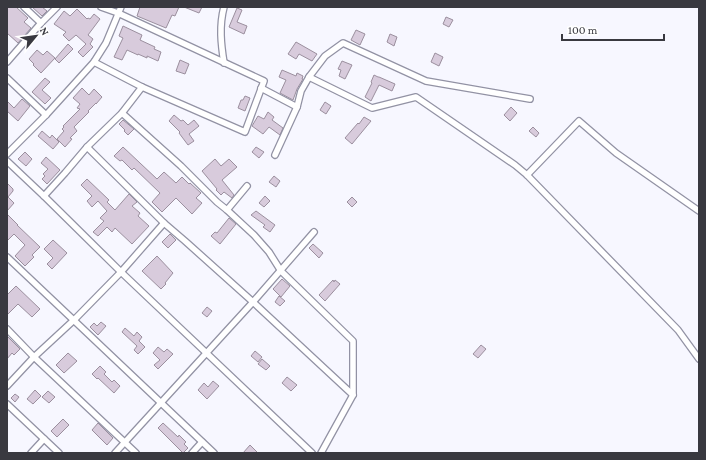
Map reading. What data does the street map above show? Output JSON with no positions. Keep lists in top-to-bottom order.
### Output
{
  "scale_bar": "100 m",
  "north": "top right"
}
